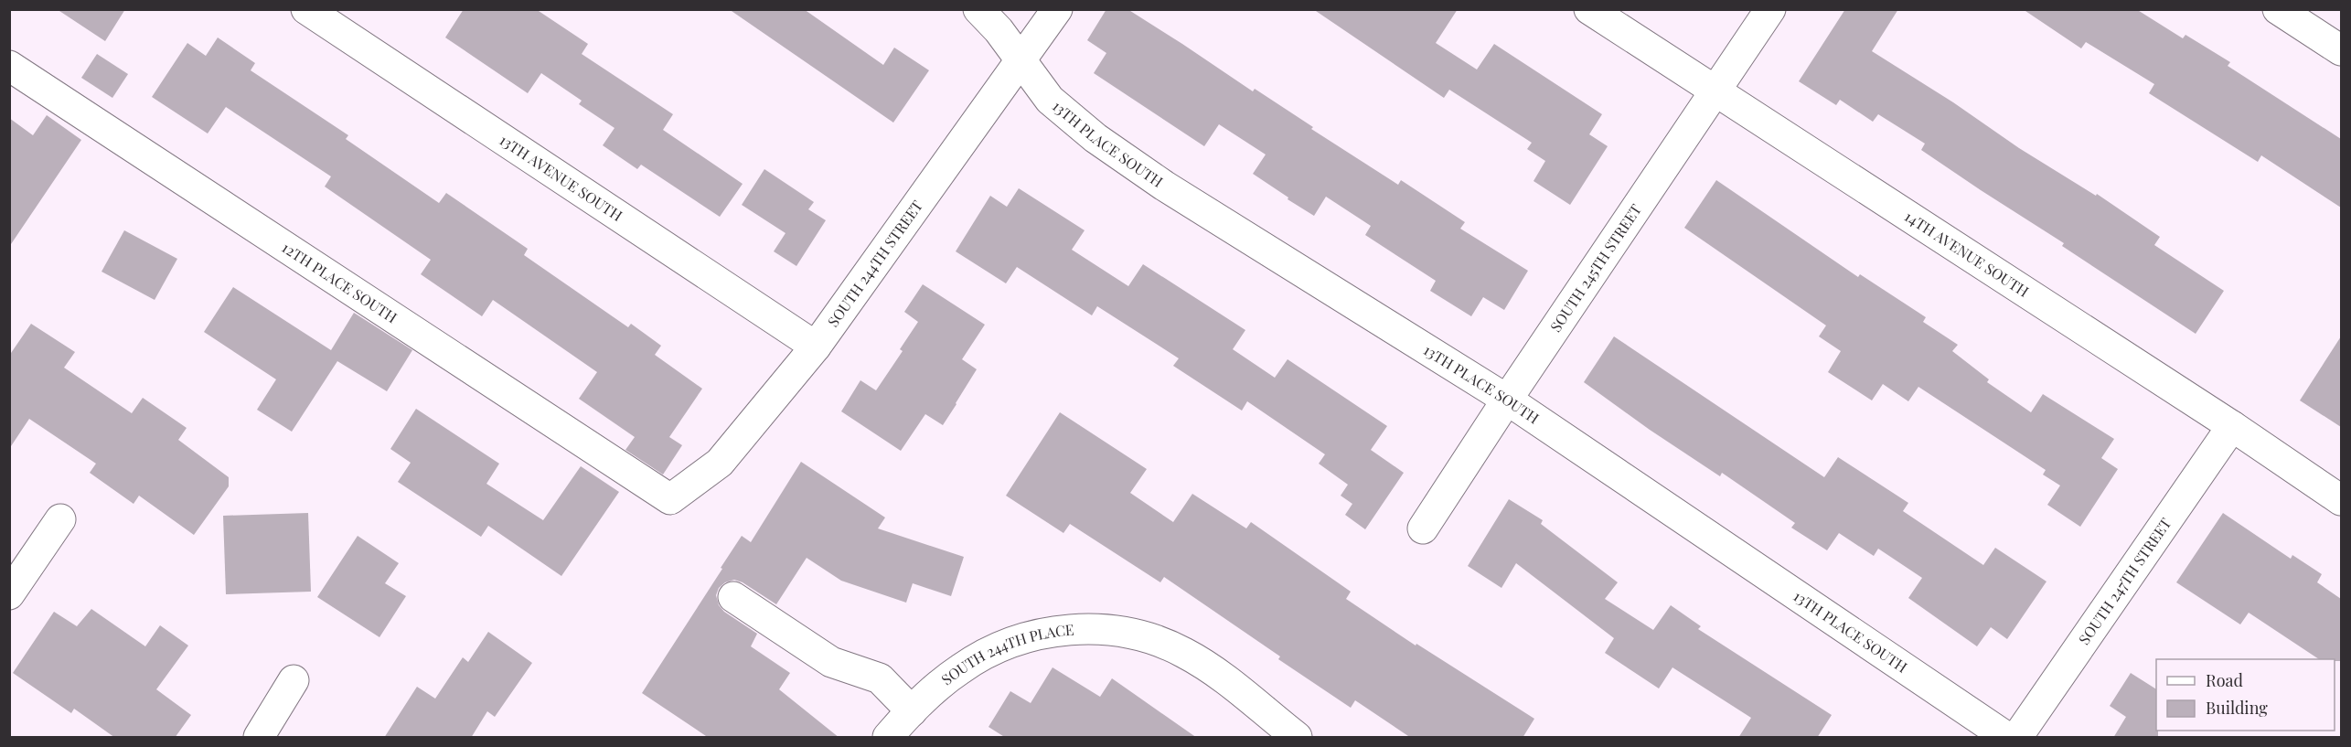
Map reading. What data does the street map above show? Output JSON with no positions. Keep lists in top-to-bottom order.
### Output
{
  "streets": {
    "street": [
      "13TH PLACE SOUTH",
      "13TH AVENUE SOUTH",
      "14TH AVENUE SOUTH",
      "SOUTH 244TH STREET",
      "SOUTH 245TH STREET",
      "12TH PLACE SOUTH",
      "SOUTH 247TH STREET",
      "SOUTH 244TH PLACE"
    ]
  },
  "crossings": [
    ["13TH PLACE SOUTH", "SOUTH 244TH STREET"],
    ["13TH PLACE SOUTH", "SOUTH 245TH STREET"],
    ["13TH AVENUE SOUTH", "SOUTH 244TH STREET"],
    ["14TH AVENUE SOUTH", "SOUTH 245TH STREET"],
    ["14TH AVENUE SOUTH", "SOUTH 247TH STREET"],
    ["SOUTH 244TH STREET", "12TH PLACE SOUTH"]
  ],
  "legend": ["Road", "Building"]
}
